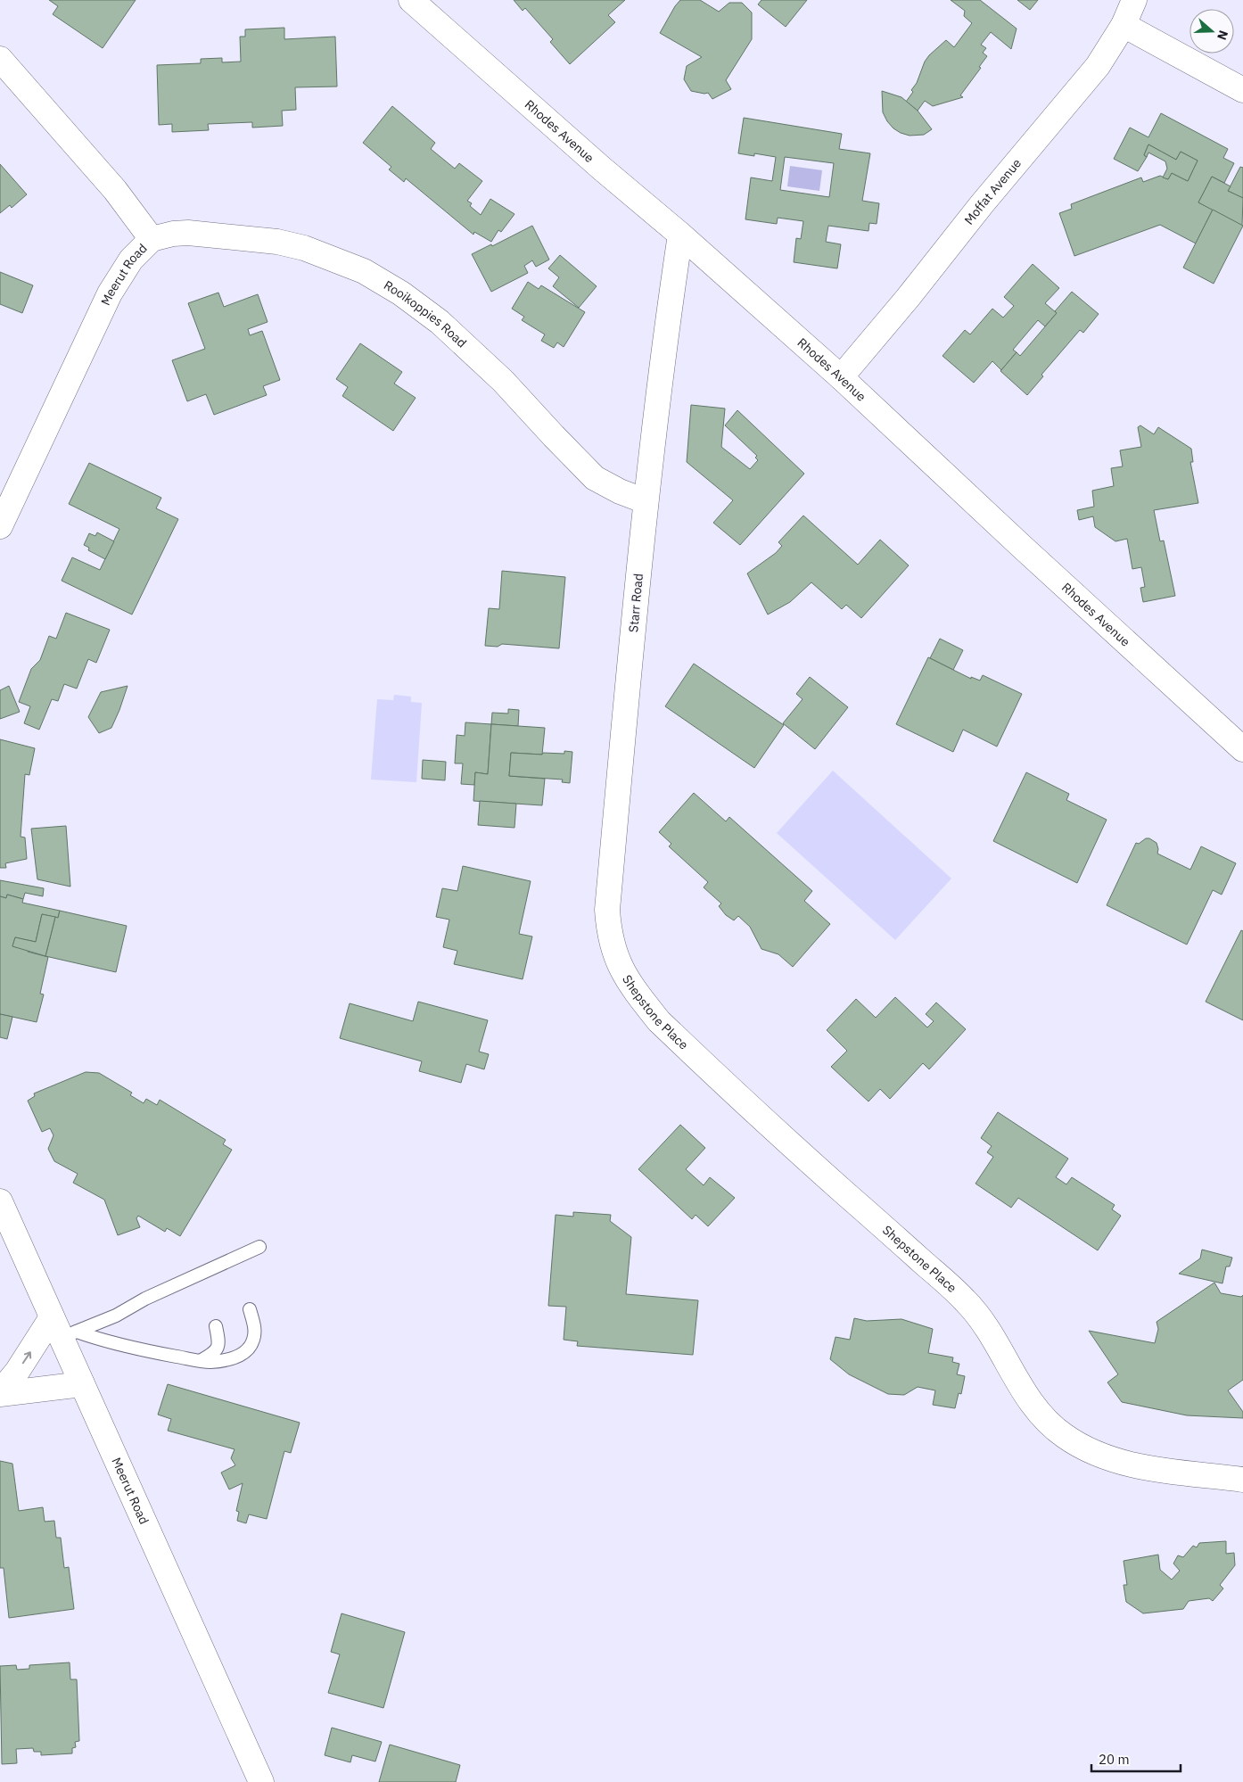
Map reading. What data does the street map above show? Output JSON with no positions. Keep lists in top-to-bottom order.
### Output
{
  "streets": {
    "street": [
      "Rhodes Avenue",
      "Moffat Avenue",
      "Meerut Road",
      "Rooikoppies Road",
      "Starr Road",
      "Shepstone Place"
    ]
  },
  "crossings": [
    ["Rhodes Avenue", "Moffat Avenue"],
    ["Rhodes Avenue", "Starr Road"],
    ["Meerut Road", "Rooikoppies Road"],
    ["Rooikoppies Road", "Starr Road"],
    ["Starr Road", "Shepstone Place"]
  ],
  "scale_bar": "20 m",
  "north": "right"
}
